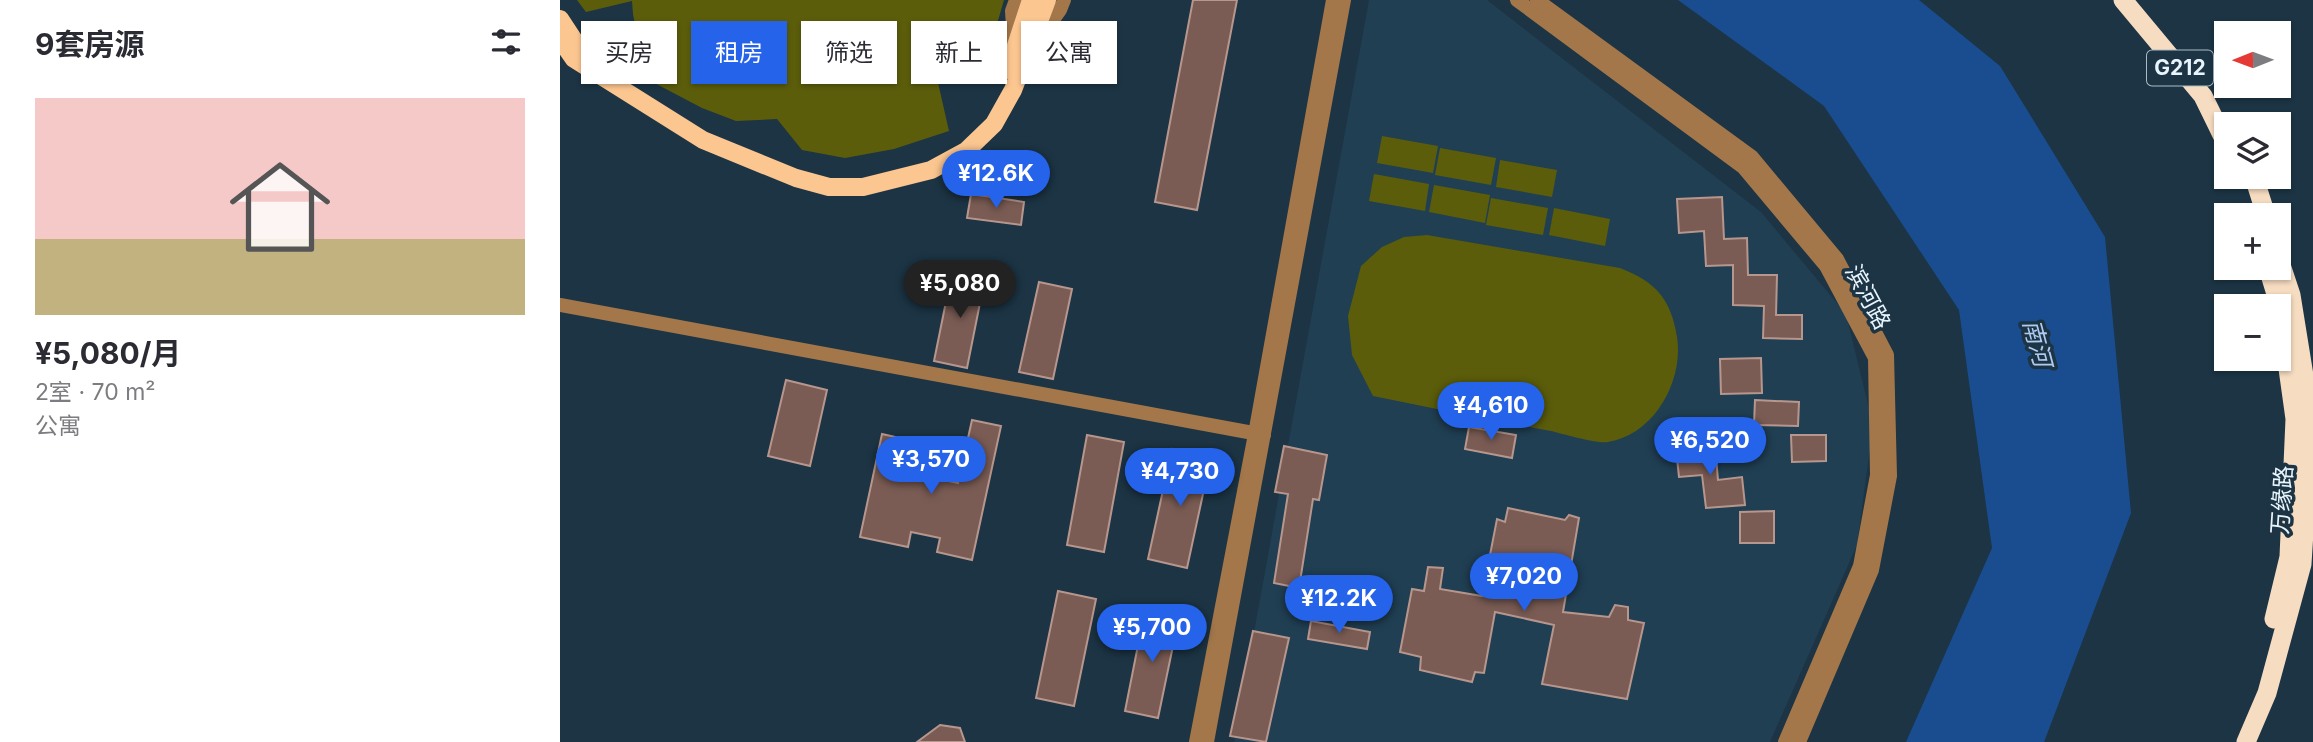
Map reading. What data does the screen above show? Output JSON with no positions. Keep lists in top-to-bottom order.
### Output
{
  "streets": {
    "highway": ["G212", "万缘路"],
    "street": ["滨河路"]
  },
  "water": ["南河"],
  "north": "left",
  "page": {
    "heading": "9套房源",
    "map_buttons": ["+", "−"],
    "chip": [
      "买房",
      "租房",
      "筛选",
      "新上",
      "公寓"
    ],
    "list": [
      {
        "name": "¥5,080/月",
        "note": "2室 · 70 m² · 公寓"
      }
    ],
    "price": [
      "¥12.6K",
      "¥5,080",
      "¥4,610",
      "¥6,520",
      "¥3,570",
      "¥4,730",
      "¥7,020",
      "¥12.2K",
      "¥5,700"
    ]
  }
}
